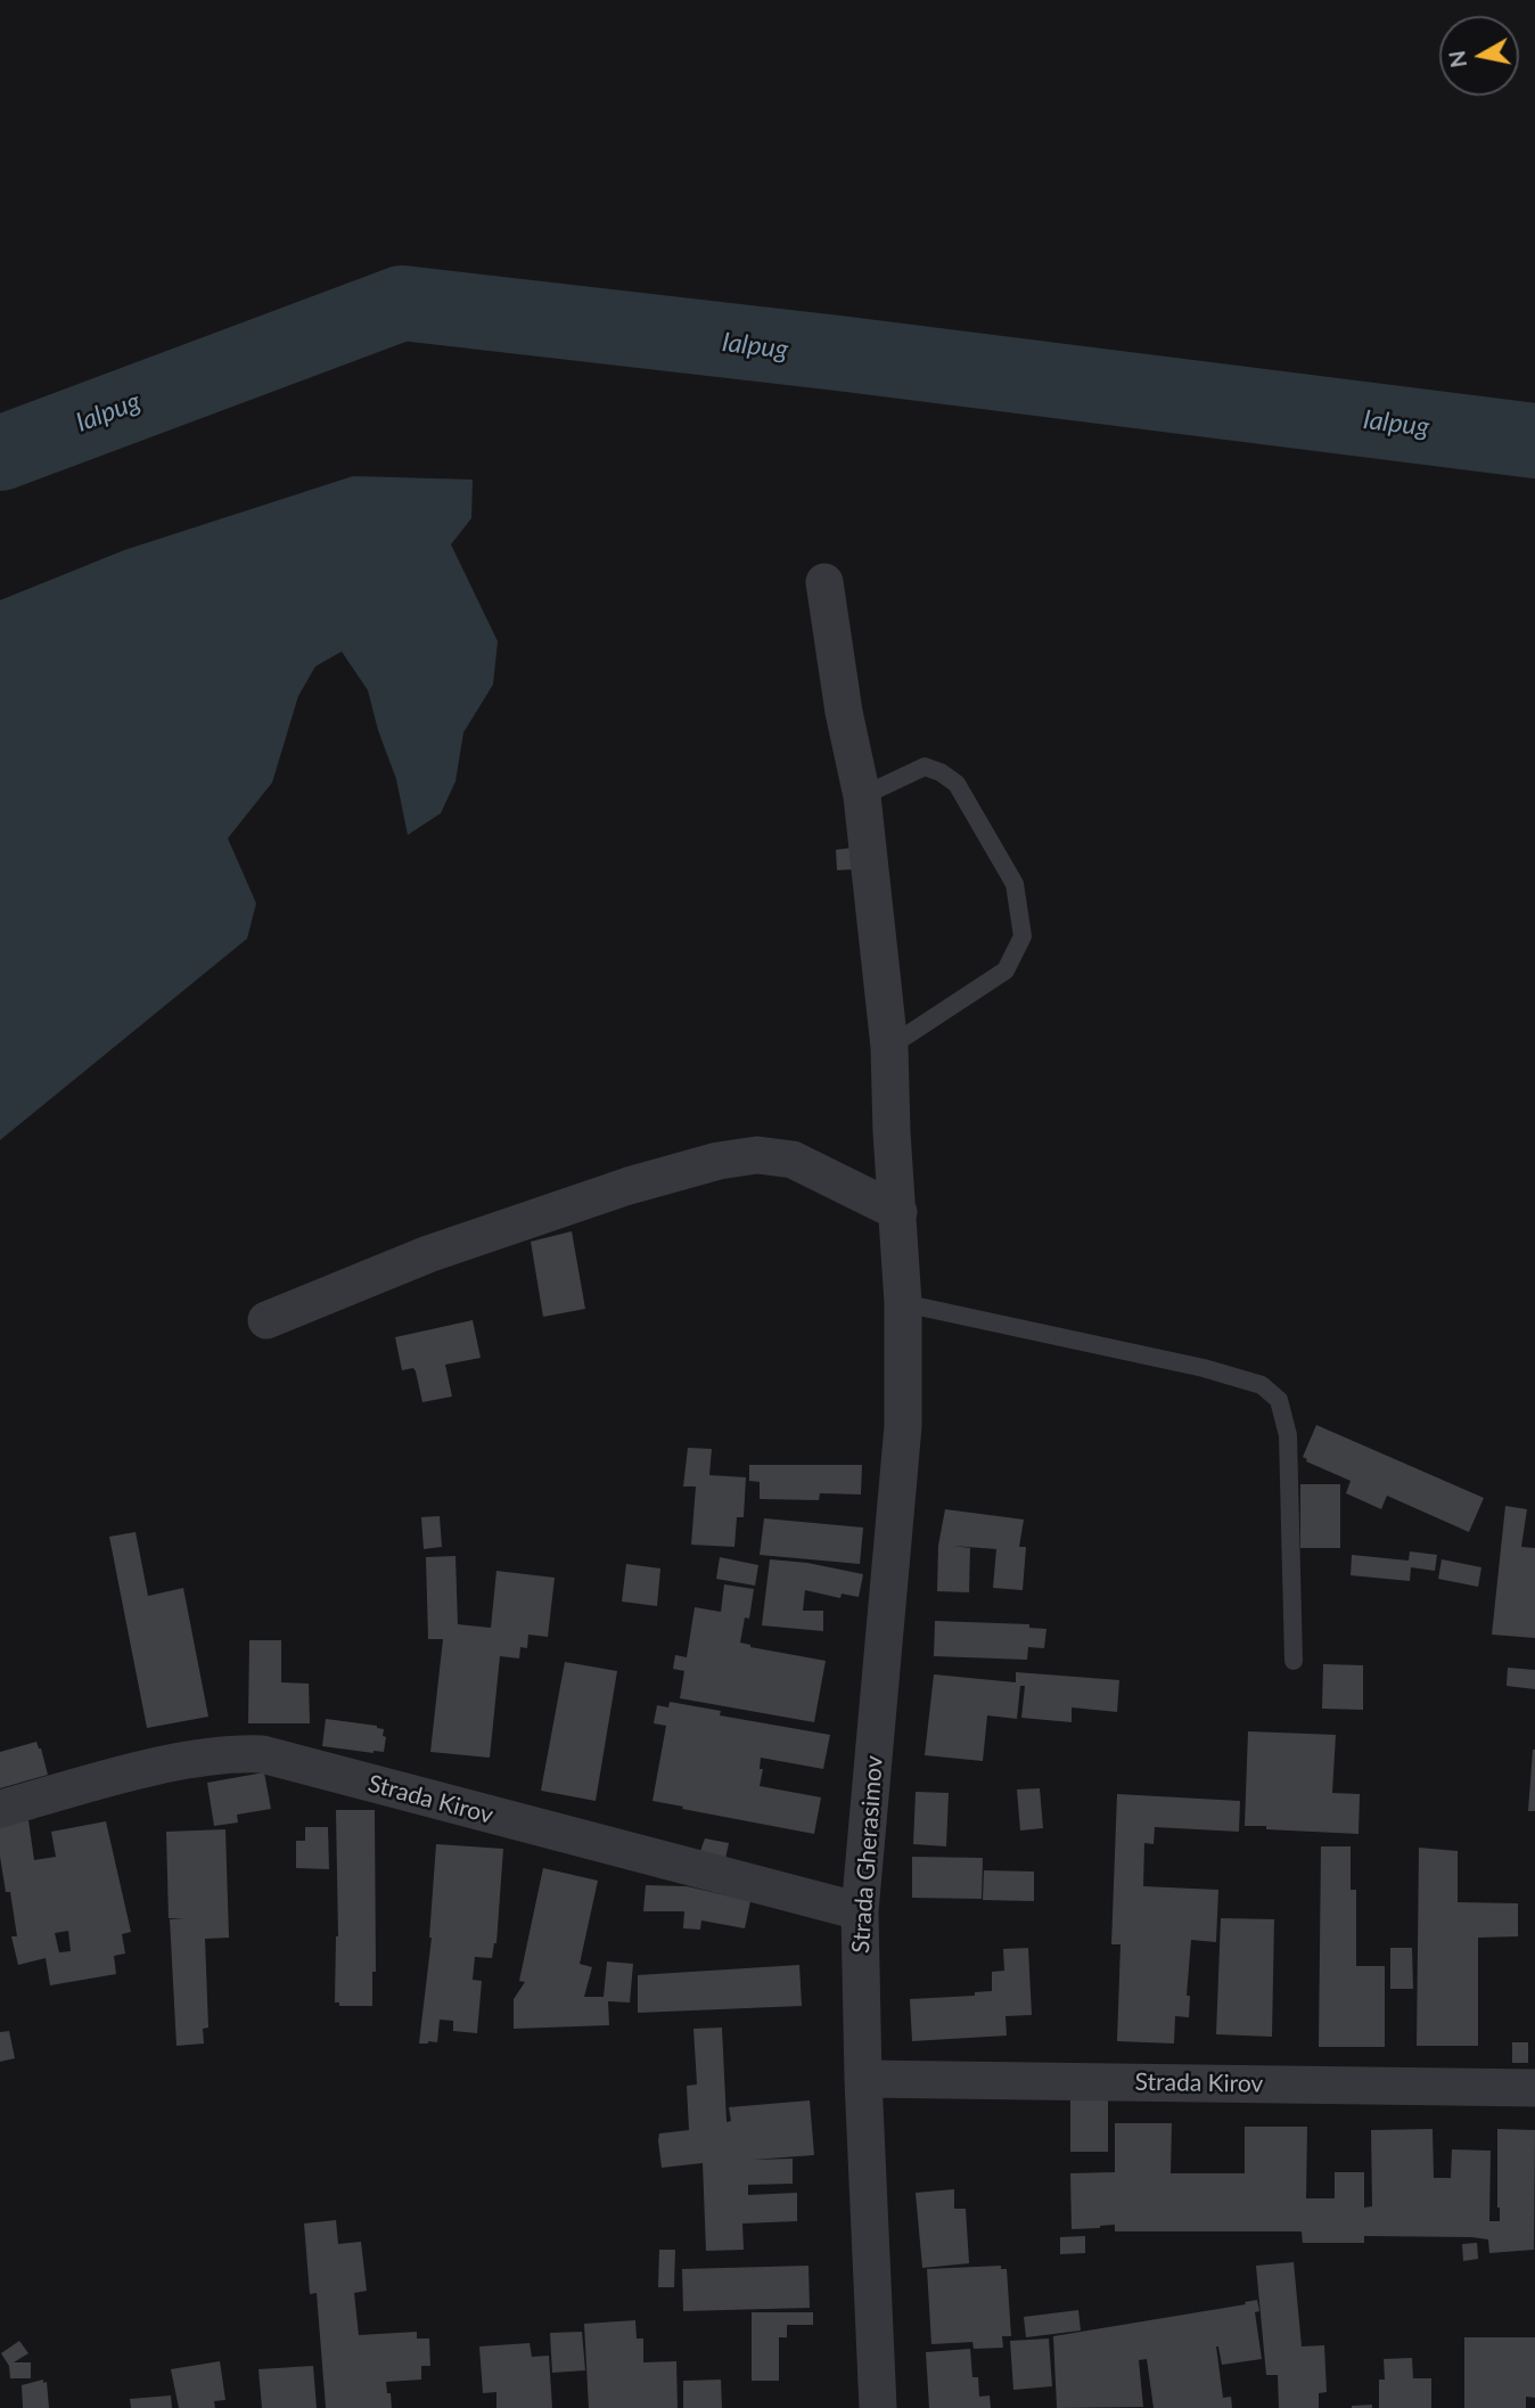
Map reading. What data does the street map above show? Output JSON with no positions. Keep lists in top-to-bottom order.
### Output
{
  "streets": {
    "street": ["Strada Kirov", "Strada Gherasimov"]
  },
  "crossings": [
    ["Strada Kirov", "Strada Gherasimov"]
  ],
  "water": ["Ialpug"],
  "north": "left"
}
